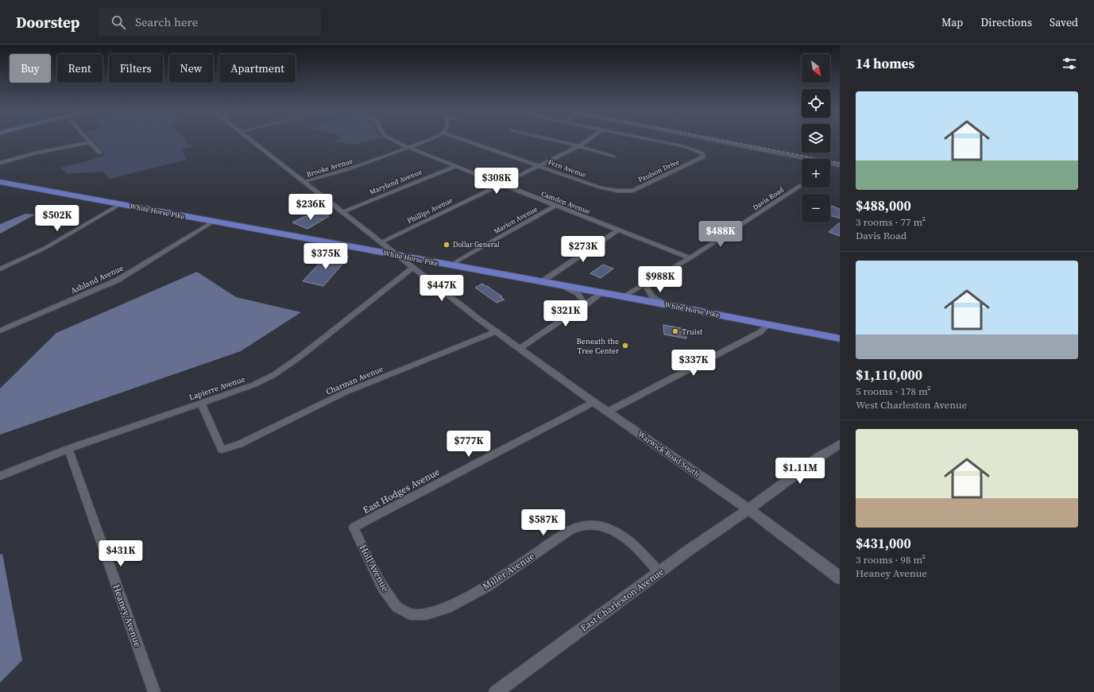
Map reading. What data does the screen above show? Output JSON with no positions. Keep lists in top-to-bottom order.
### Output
{
  "streets": {
    "highway": ["White Horse Pike"],
    "street": [
      "Brooke Avenue",
      "Fern Avenue",
      "Paulson Drive",
      "Maryland Avenue",
      "Davis Road",
      "Camden Avenue",
      "Phillips Avenue",
      "Marion Avenue",
      "Ashland Avenue",
      "Charman Avenue",
      "Lapierre Avenue",
      "Warwick Road South",
      "East Hodges Avenue",
      "Holl Avenue",
      "Miller Avenue",
      "East Charleston Avenue",
      "Heaney Avenue"
    ]
  },
  "crossings": [
    ["Brooke Avenue", "Camden Avenue"],
    ["Brooke Avenue", "Warwick Road South"],
    ["Fern Avenue", "Paulson Drive"],
    ["Fern Avenue", "Phillips Avenue"],
    ["Maryland Avenue", "Camden Avenue"],
    ["Maryland Avenue", "Warwick Road South"],
    ["Davis Road", "Camden Avenue"],
    ["Davis Road", "White Horse Pike"],
    ["Camden Avenue", "Phillips Avenue"],
    ["Camden Avenue", "Marion Avenue"],
    ["Phillips Avenue", "Warwick Road South"],
    ["White Horse Pike", "Marion Avenue"],
    ["White Horse Pike", "Ashland Avenue"],
    ["White Horse Pike", "Warwick Road South"],
    ["Charman Avenue", "Lapierre Avenue"],
    ["Charman Avenue", "Warwick Road South"],
    ["Lapierre Avenue", "Warwick Road South"],
    ["Lapierre Avenue", "Heaney Avenue"],
    ["Warwick Road South", "East Hodges Avenue"],
    ["Warwick Road South", "East Charleston Avenue"],
    ["East Hodges Avenue", "Holl Avenue"],
    ["Holl Avenue", "Miller Avenue"],
    ["Miller Avenue", "East Charleston Avenue"]
  ],
  "places": ["Dollar General", "Truist", "Beneath the Tree Center"],
  "north": "bottom right",
  "page": {
    "header": "Doorstep",
    "search": "Search here",
    "nav": ["Map", "Directions", "Saved"],
    "heading": "14 homes",
    "map_buttons": ["+", "−"],
    "chip": [
      "Buy",
      "Rent",
      "Filters",
      "New",
      "Apartment"
    ],
    "list": [
      {
        "name": "$488,000",
        "note": "3 rooms · 77 m² · Davis Road"
      },
      {
        "name": "$1,110,000",
        "note": "5 rooms · 178 m² · West Charleston Avenue"
      },
      {
        "name": "$431,000",
        "note": "3 rooms · 98 m² · Heaney Avenue"
      }
    ],
    "price": [
      "$308K",
      "$236K",
      "$502K",
      "$488K",
      "$273K",
      "$375K",
      "$988K",
      "$447K",
      "$321K",
      "$337K",
      "$777K",
      "$1.11M",
      "$587K",
      "$431K"
    ]
  }
}
